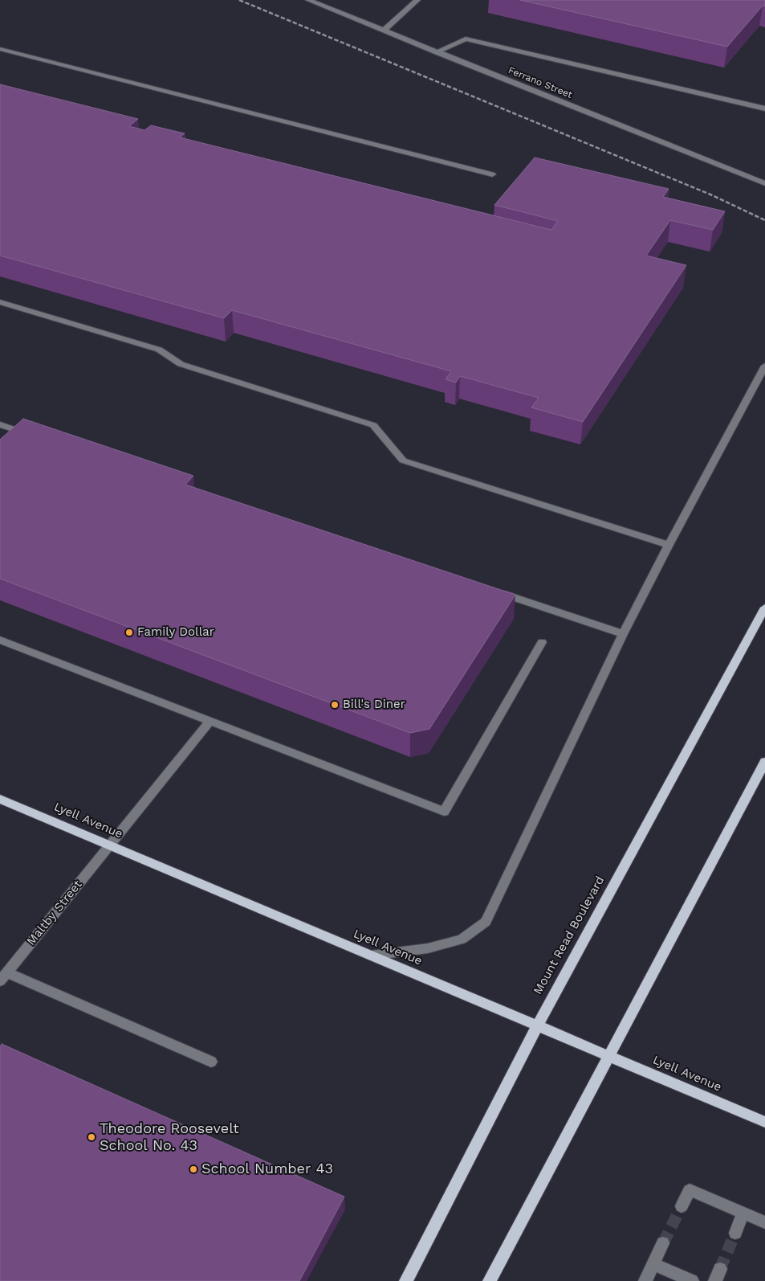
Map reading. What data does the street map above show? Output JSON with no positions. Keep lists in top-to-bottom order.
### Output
{
  "streets": {
    "main road": ["Lyell Avenue", "Mount Read Boulevard"],
    "street": ["Ferrano Street", "Maltby Street"]
  },
  "crossings": [
    ["Lyell Avenue", "Maltby Street"],
    ["Lyell Avenue", "Mount Read Boulevard"]
  ],
  "places": [
    "Family Dollar",
    "Bill's Diner",
    "Theodore Roosevelt School No. 43",
    "School Number 43"
  ]
}
